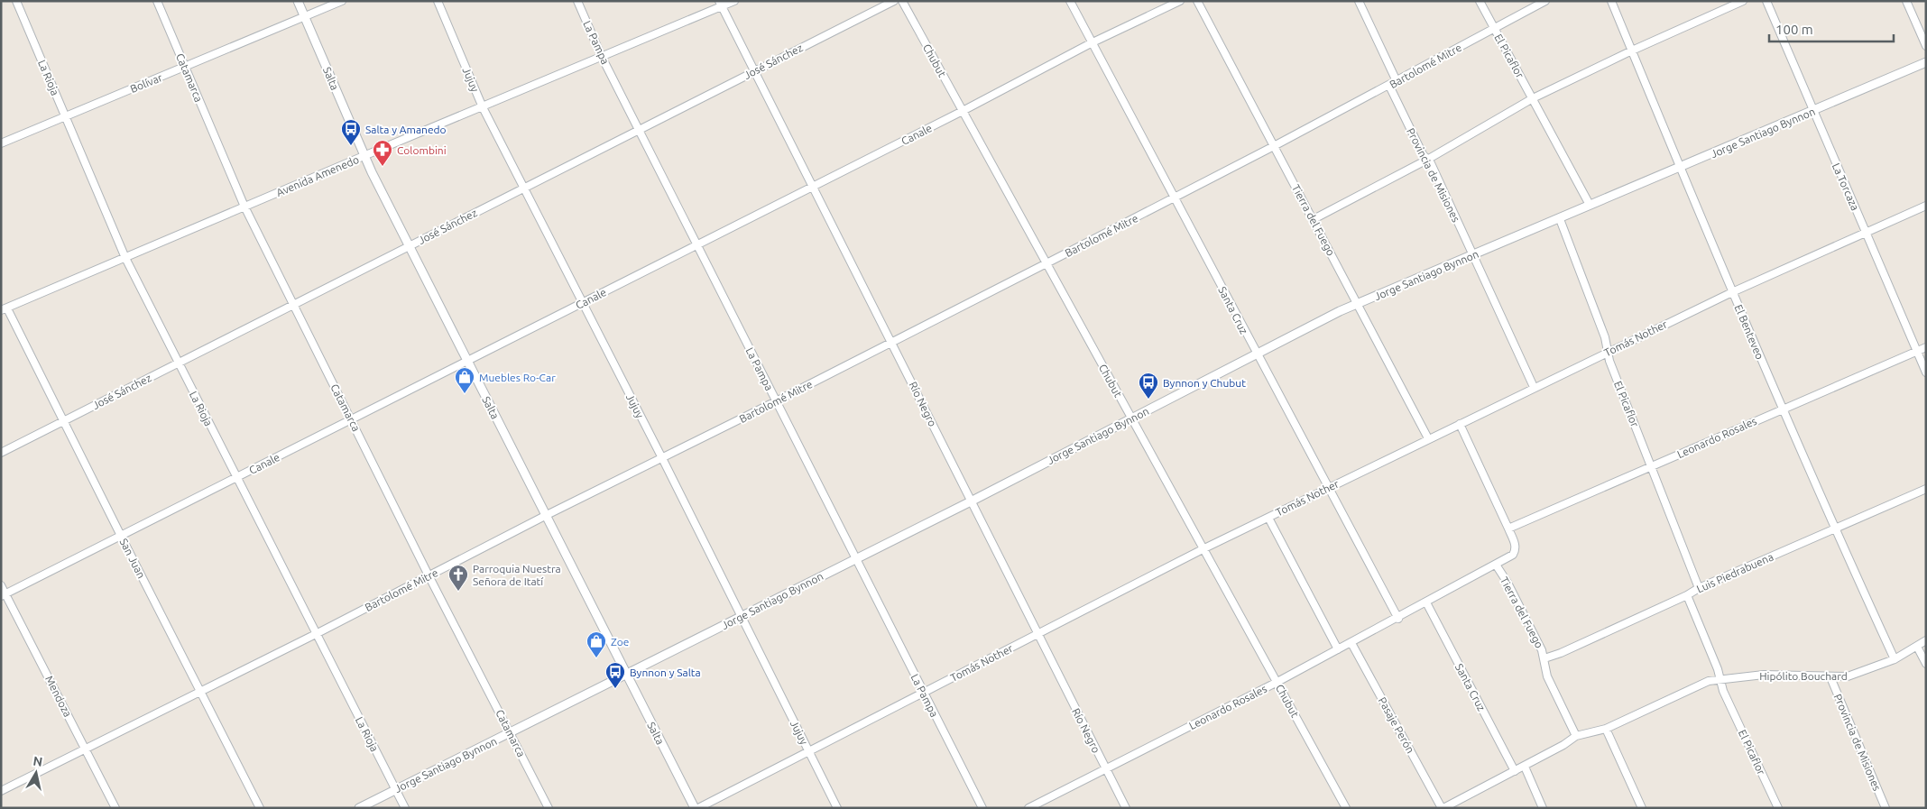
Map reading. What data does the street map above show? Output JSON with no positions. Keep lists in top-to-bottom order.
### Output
{
  "streets": {
    "street": [
      "La Pampa",
      "El Picaflor",
      "Chubut",
      "José Sánchez",
      "Bartolomé Mitre",
      "La Rioja",
      "Catamarca",
      "Salta",
      "Jujuy",
      "Bolívar",
      "Jorge Santiago Bynnon",
      "Canale",
      "Provincia de Misiones",
      "Avenida Amenedo",
      "La Torcaza",
      "Tierra del Fuego",
      "Santa Cruz",
      "El Benteveo",
      "Tomás Nother",
      "Río Negro",
      "Leonardo Rosales",
      "San Juan",
      "Luis Piedrabuena",
      "Hipólito Bouchard",
      "Mendoza",
      "Pasaje Perón"
    ]
  },
  "crossings": [
    ["La Pampa", "José Sánchez"],
    ["La Pampa", "Bartolomé Mitre"],
    ["La Pampa", "Jorge Santiago Bynnon"],
    ["La Pampa", "Canale"],
    ["La Pampa", "Avenida Amenedo"],
    ["La Pampa", "Tomás Nother"],
    ["El Picaflor", "Bartolomé Mitre"],
    ["El Picaflor", "Jorge Santiago Bynnon"],
    ["El Picaflor", "Tomás Nother"],
    ["El Picaflor", "Leonardo Rosales"],
    ["El Picaflor", "Luis Piedrabuena"],
    ["El Picaflor", "Hipólito Bouchard"],
    ["Chubut", "Bartolomé Mitre"],
    ["Chubut", "Jorge Santiago Bynnon"],
    ["Chubut", "Canale"],
    ["Chubut", "Tomás Nother"],
    ["Chubut", "Leonardo Rosales"],
    ["José Sánchez", "La Rioja"],
    ["José Sánchez", "Catamarca"],
    ["José Sánchez", "Salta"],
    ["José Sánchez", "Jujuy"],
    ["José Sánchez", "Río Negro"],
    ["José Sánchez", "San Juan"],
    ["Bartolomé Mitre", "La Rioja"],
    ["Bartolomé Mitre", "Catamarca"],
    ["Bartolomé Mitre", "Salta"],
    ["Bartolomé Mitre", "Jujuy"],
    ["Bartolomé Mitre", "Provincia de Misiones"],
    ["Bartolomé Mitre", "Tierra del Fuego"],
    ["Bartolomé Mitre", "Santa Cruz"],
    ["Bartolomé Mitre", "Río Negro"],
    ["Bartolomé Mitre", "San Juan"],
    ["Bartolomé Mitre", "Mendoza"],
    ["La Rioja", "Bolívar"],
    ["La Rioja", "Jorge Santiago Bynnon"],
    ["La Rioja", "Canale"],
    ["La Rioja", "Avenida Amenedo"],
    ["Catamarca", "Bolívar"],
    ["Catamarca", "Jorge Santiago Bynnon"],
    ["Catamarca", "Canale"],
    ["Catamarca", "Avenida Amenedo"],
    ["Salta", "Bolívar"],
    ["Salta", "Jorge Santiago Bynnon"],
    ["Salta", "Canale"],
    ["Salta", "Avenida Amenedo"],
    ["Jujuy", "Jorge Santiago Bynnon"],
    ["Jujuy", "Canale"],
    ["Jujuy", "Avenida Amenedo"],
    ["Jujuy", "Tomás Nother"],
    ["Jorge Santiago Bynnon", "Provincia de Misiones"],
    ["Jorge Santiago Bynnon", "La Torcaza"],
    ["Jorge Santiago Bynnon", "Tierra del Fuego"],
    ["Jorge Santiago Bynnon", "Santa Cruz"],
    ["Jorge Santiago Bynnon", "El Benteveo"],
    ["Jorge Santiago Bynnon", "Río Negro"],
    ["Canale", "Santa Cruz"],
    ["Canale", "Río Negro"],
    ["Canale", "San Juan"],
    ["Canale", "Mendoza"],
    ["Provincia de Misiones", "Tomás Nother"],
    ["Provincia de Misiones", "Hipólito Bouchard"],
    ["Avenida Amenedo", "Río Negro"],
    ["Avenida Amenedo", "San Juan"],
    ["La Torcaza", "Tomás Nother"],
    ["La Torcaza", "Leonardo Rosales"],
    ["Tierra del Fuego", "Tomás Nother"],
    ["Tierra del Fuego", "Leonardo Rosales"],
    ["Tierra del Fuego", "Luis Piedrabuena"],
    ["Tierra del Fuego", "Hipólito Bouchard"],
    ["Santa Cruz", "Tomás Nother"],
    ["Santa Cruz", "Leonardo Rosales"],
    ["El Benteveo", "Tomás Nother"],
    ["El Benteveo", "Leonardo Rosales"],
    ["El Benteveo", "Luis Piedrabuena"],
    ["El Benteveo", "Hipólito Bouchard"],
    ["Tomás Nother", "Río Negro"],
    ["Río Negro", "Leonardo Rosales"],
    ["Leonardo Rosales", "Pasaje Perón"]
  ],
  "places": {
    "bus stop": ["Salta y Amanedo", "Bynnon y Chubut", "Bynnon y Salta"],
    "pharmacy": ["Colombini"],
    "shop": ["Muebles Ro-Car", "Zoe"],
    "church": ["Parroquia Nuestra Señora de Itatí"]
  },
  "scale_bar": "100 m",
  "north": "top"
}
